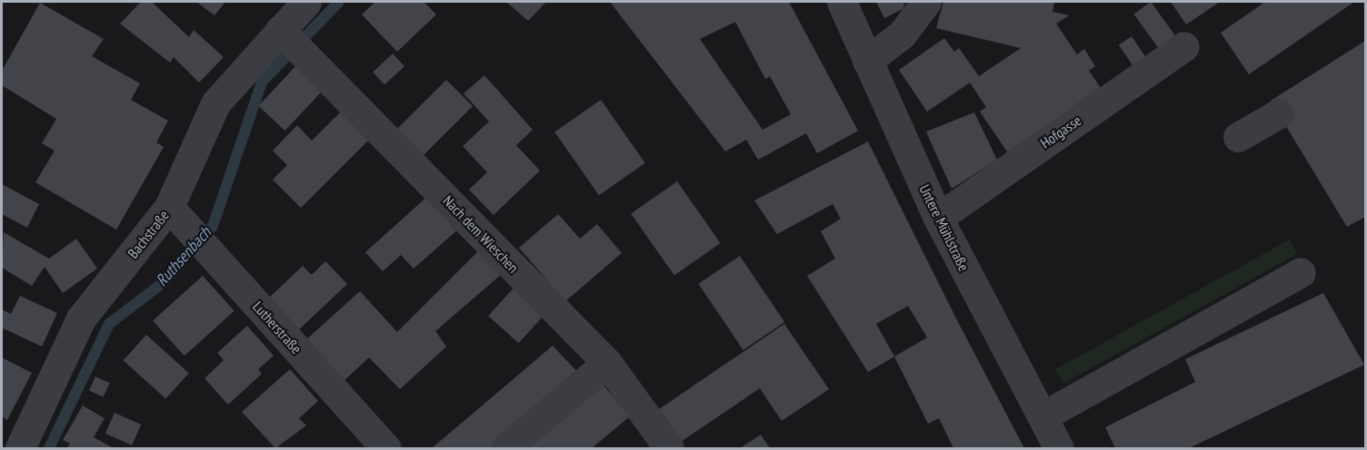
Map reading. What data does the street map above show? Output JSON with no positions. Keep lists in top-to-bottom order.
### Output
{
  "streets": {
    "street": [
      "Hofgasse",
      "Untere Mühlstraße",
      "Bachstraße",
      "Nach dem Wieschen",
      "Lutherstraße"
    ]
  },
  "crossings": [
    ["Hofgasse", "Untere Mühlstraße"],
    ["Bachstraße", "Nach dem Wieschen"],
    ["Bachstraße", "Lutherstraße"]
  ],
  "water": ["Ruthsenbach"]
}
